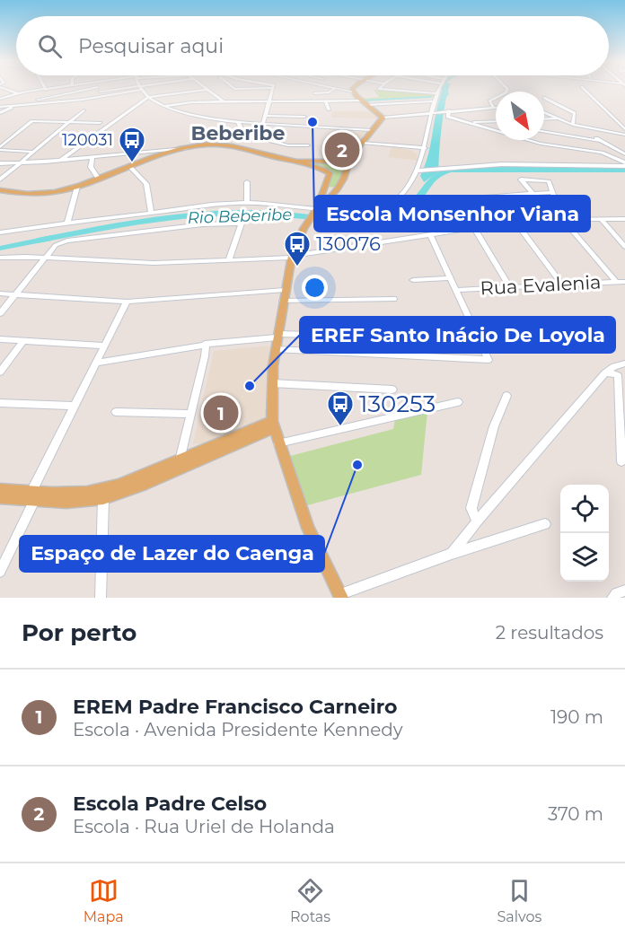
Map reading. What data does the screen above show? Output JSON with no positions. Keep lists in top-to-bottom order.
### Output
{
  "streets": {
    "street": ["Rua Evalenia"]
  },
  "districts": ["Beberibe"],
  "water": ["Rio Beberibe"],
  "places": {
    "other": ["Escola Monsenhor Viana", "EREF Santo Inácio De Loyola", "Espaço de Lazer do Caenga"],
    "bus stop": ["120031", "130076", "130253"]
  },
  "north": "bottom right",
  "page": {
    "search": "Pesquisar aqui",
    "pins": ["2", "1"],
    "heading": ["Por perto", "2 resultados"],
    "list": [
      {
        "mark": "1",
        "name": "EREM Padre Francisco Carneiro",
        "note": "Escola · Avenida Presidente Kennedy",
        "value": "190 m"
      },
      {
        "mark": "2",
        "name": "Escola Padre Celso",
        "note": "Escola · Rua Uriel de Holanda",
        "value": "370 m"
      }
    ],
    "nav": ["Mapa", "Rotas", "Salvos"]
  }
}
